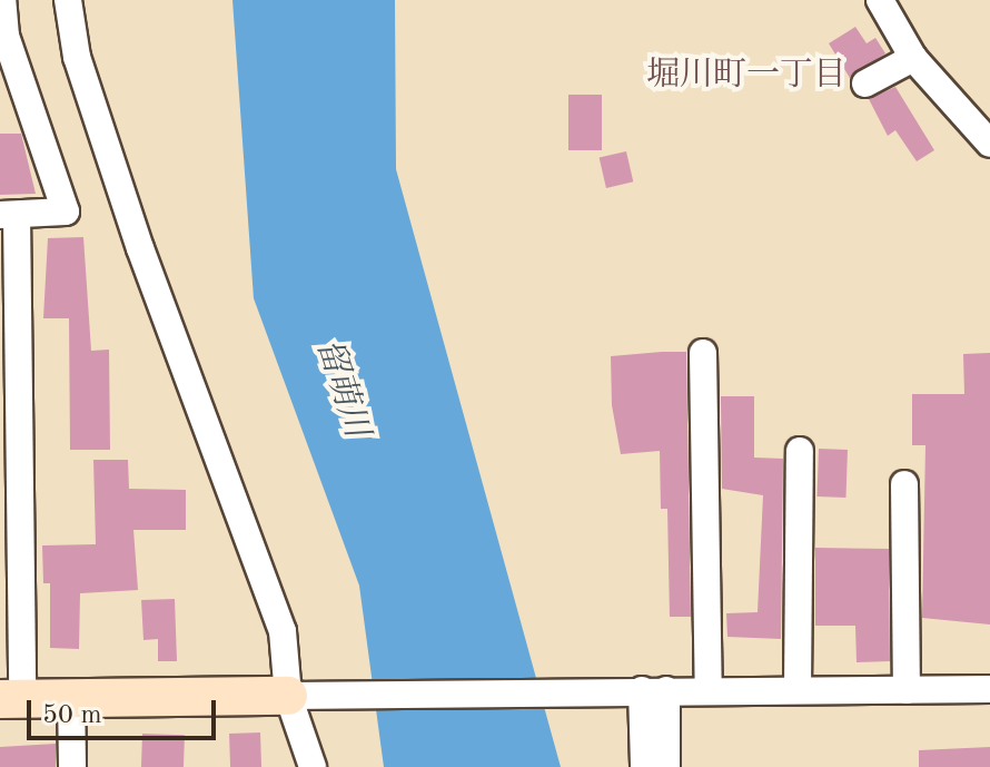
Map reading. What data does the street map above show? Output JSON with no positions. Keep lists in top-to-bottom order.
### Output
{
  "districts": ["堀川町一丁目"],
  "water": ["留萌川"],
  "scale_bar": "50 m"
}
